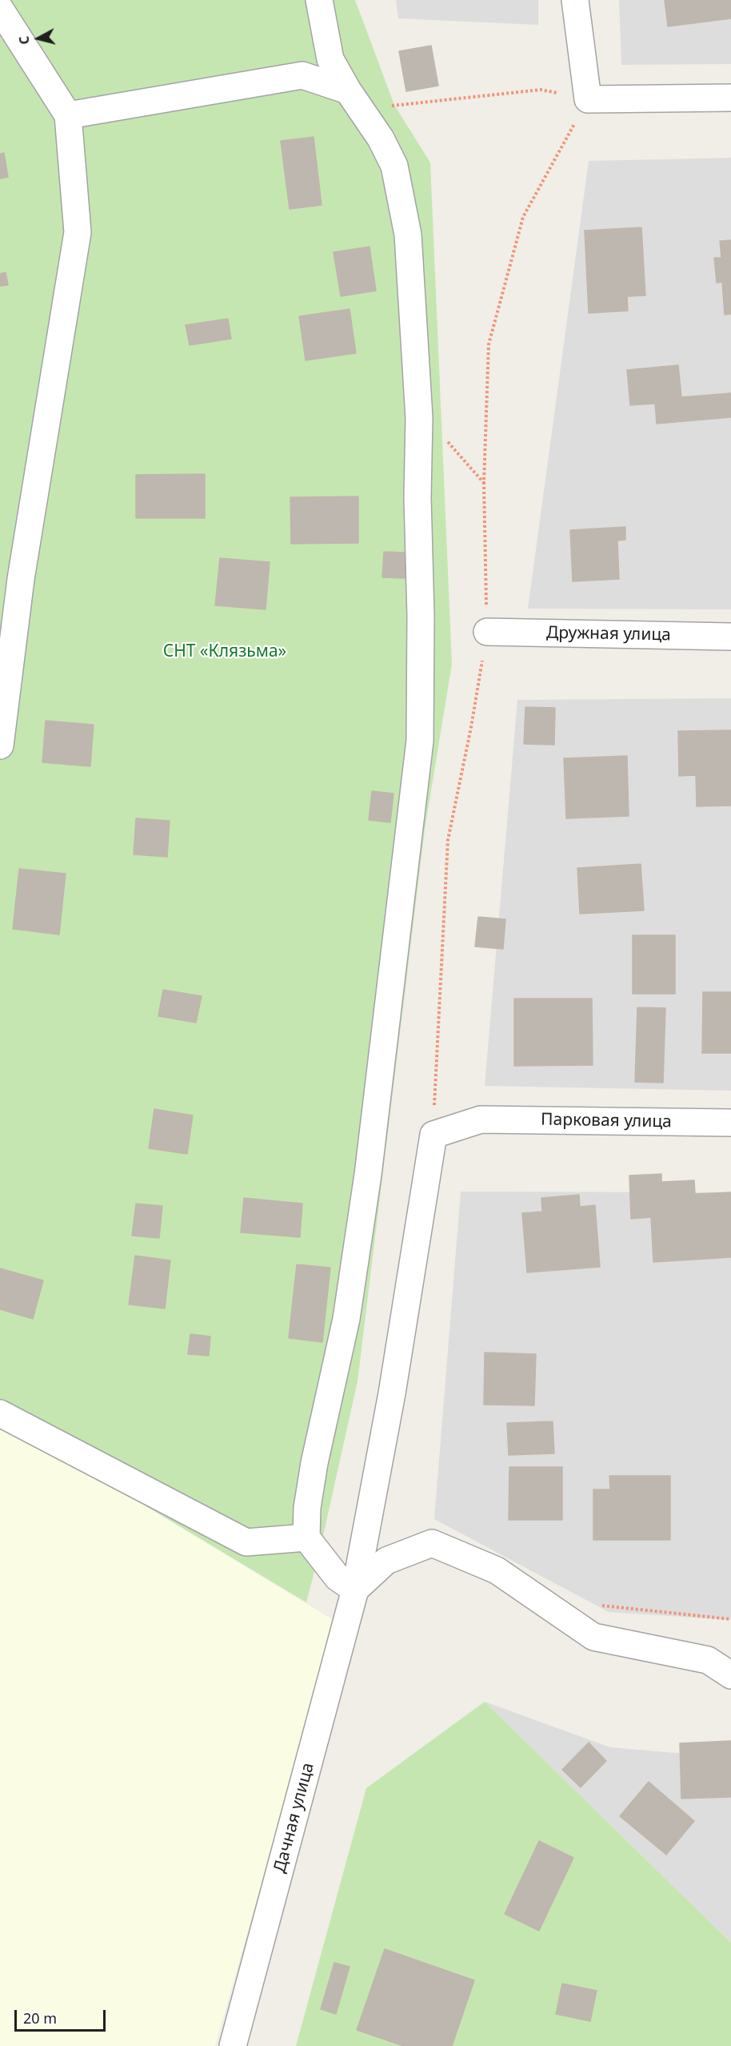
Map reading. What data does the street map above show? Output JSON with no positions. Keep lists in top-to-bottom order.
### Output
{
  "streets": {
    "street": ["Дружная улица", "Парковая улица", "Дачная улица"]
  },
  "crossings": [
    ["Парковая улица", "Дачная улица"]
  ],
  "parks": ["СНТ «Клязьма»"],
  "scale_bar": "20 m",
  "north": "left"
}
